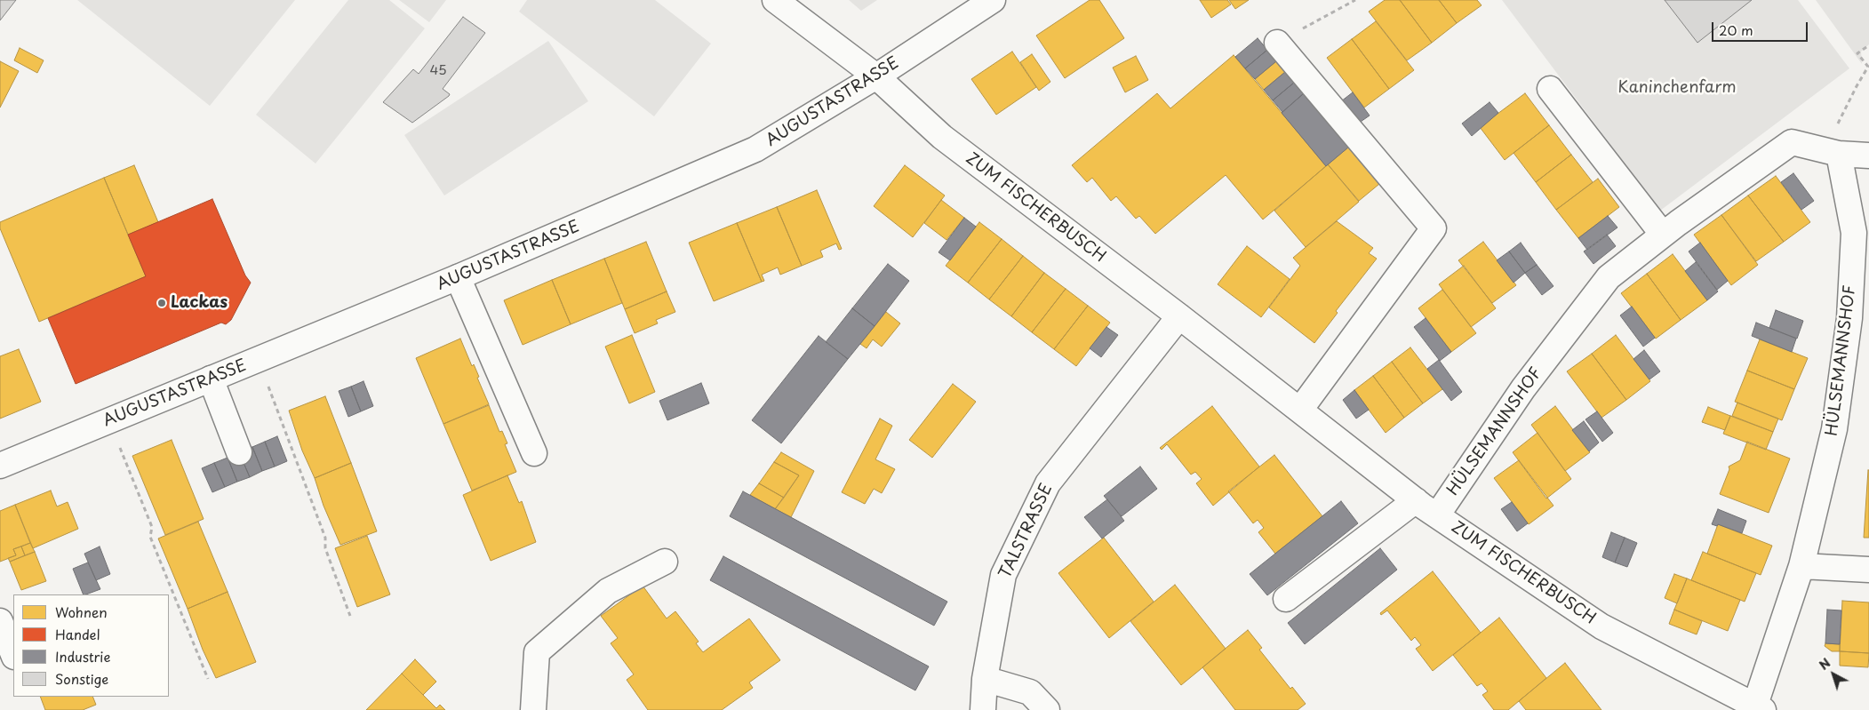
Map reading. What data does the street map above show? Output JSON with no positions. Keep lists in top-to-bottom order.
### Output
{
  "streets": {
    "street": [
      "AUGUSTASTRASSE",
      "ZUM FISCHERBUSCH",
      "HÜLSEMANNSHOF",
      "TALSTRASSE"
    ]
  },
  "crossings": [
    ["AUGUSTASTRASSE", "ZUM FISCHERBUSCH"],
    ["ZUM FISCHERBUSCH", "HÜLSEMANNSHOF"],
    ["ZUM FISCHERBUSCH", "TALSTRASSE"]
  ],
  "parks": ["Kaninchenfarm"],
  "places": ["Lackas"],
  "house_numbers": ["45"],
  "legend": [
    "Wohnen",
    "Handel",
    "Industrie",
    "Sonstige"
  ],
  "scale_bar": "20 m",
  "north": "top left"
}
